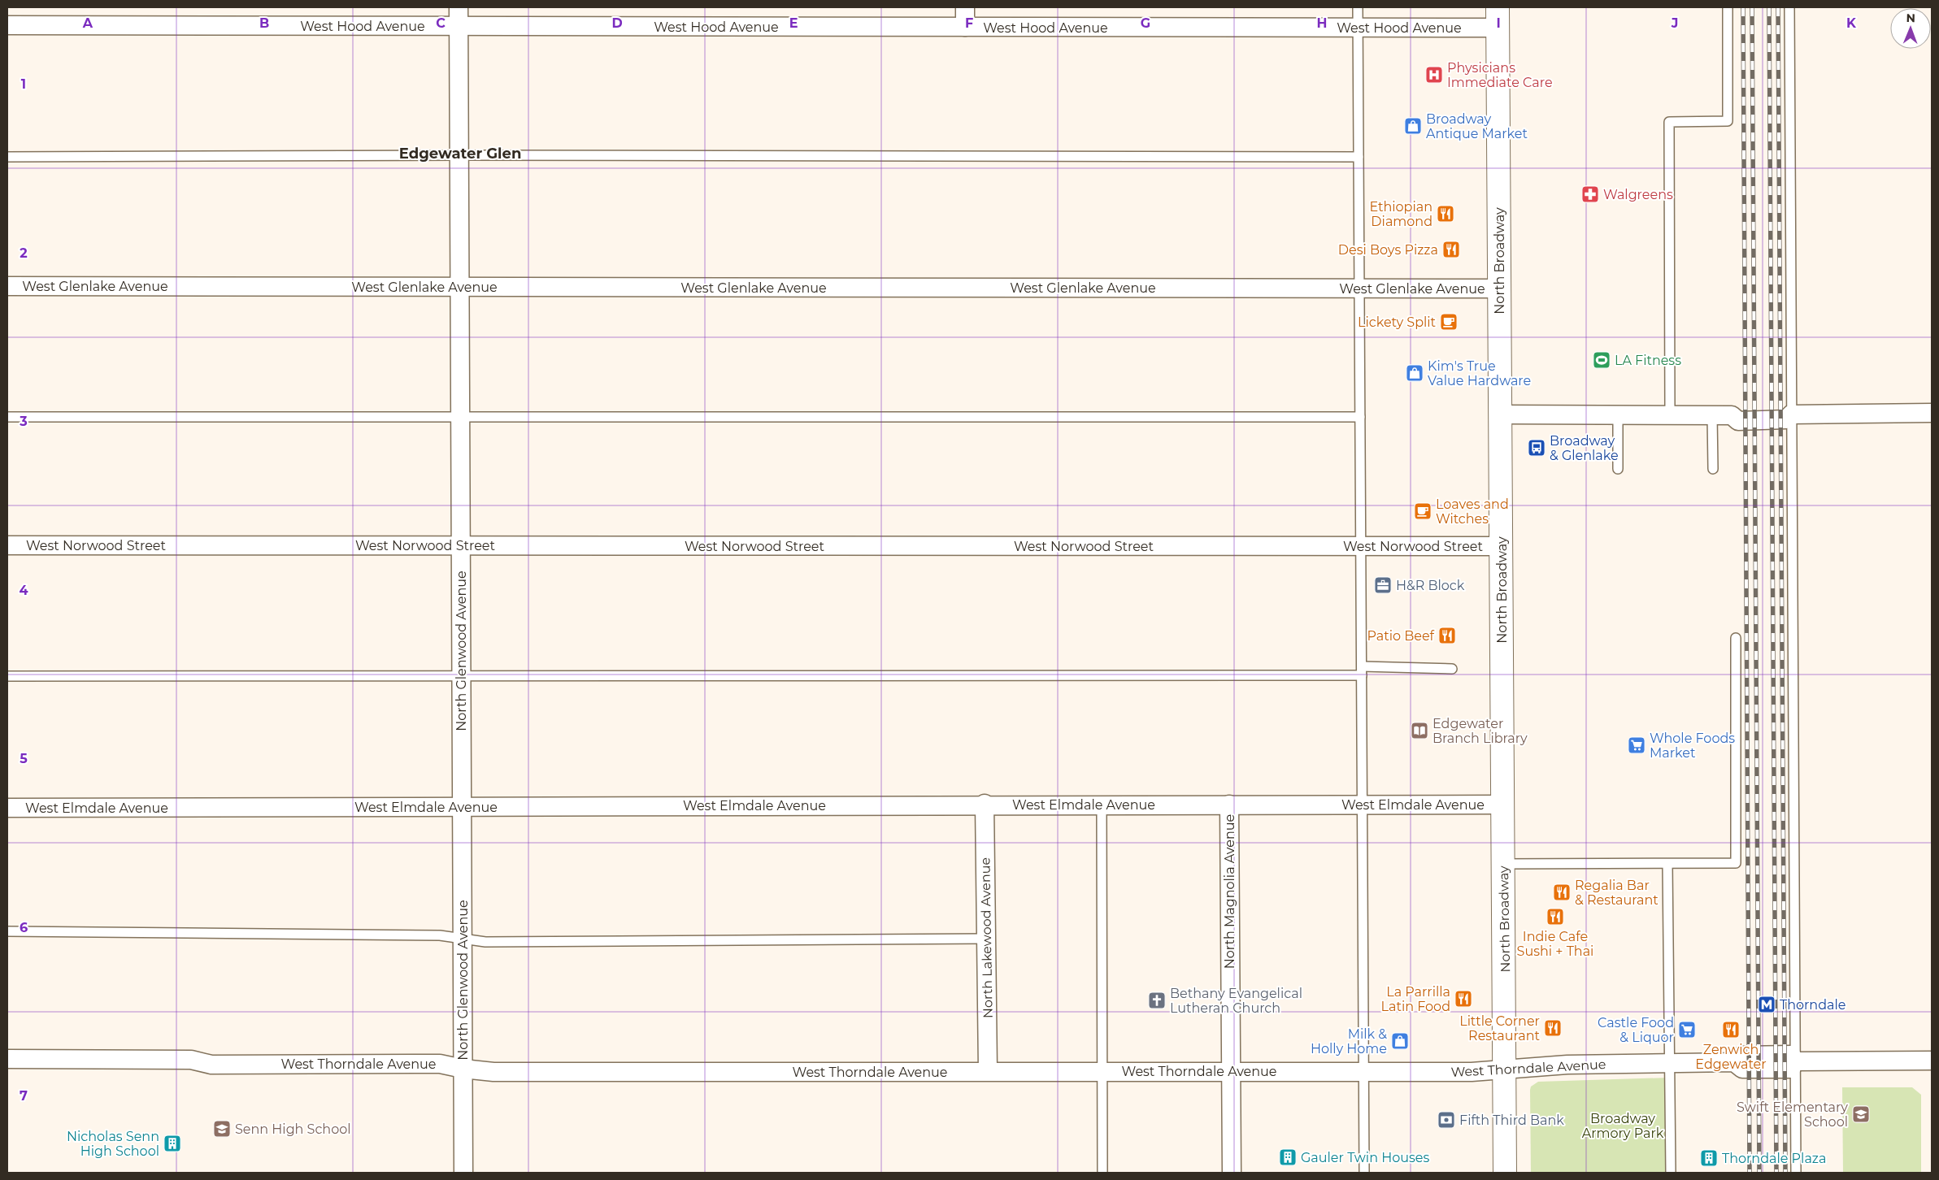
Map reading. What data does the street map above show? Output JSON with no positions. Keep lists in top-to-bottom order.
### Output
{
  "streets": {
    "main road": ["North Broadway"],
    "street": [
      "West Hood Avenue",
      "West Glenlake Avenue",
      "West Norwood Street",
      "North Glenwood Avenue",
      "West Elmdale Avenue",
      "North Magnolia Avenue",
      "North Lakewood Avenue",
      "West Thorndale Avenue"
    ]
  },
  "crossings": [
    ["West Hood Avenue", "North Broadway"],
    ["West Hood Avenue", "North Glenwood Avenue"],
    ["North Broadway", "West Glenlake Avenue"],
    ["North Broadway", "West Norwood Street"],
    ["North Broadway", "West Elmdale Avenue"],
    ["North Broadway", "West Thorndale Avenue"],
    ["West Glenlake Avenue", "North Glenwood Avenue"],
    ["West Norwood Street", "North Glenwood Avenue"],
    ["North Glenwood Avenue", "West Elmdale Avenue"],
    ["North Glenwood Avenue", "West Thorndale Avenue"],
    ["West Elmdale Avenue", "North Magnolia Avenue"],
    ["West Elmdale Avenue", "North Lakewood Avenue"],
    ["North Magnolia Avenue", "West Thorndale Avenue"],
    ["North Lakewood Avenue", "West Thorndale Avenue"]
  ],
  "districts": ["Edgewater Glen"],
  "parks": ["Broadway Armory Park"],
  "places": {
    "hospital": ["Physicians Immediate Care"],
    "shop": ["Broadway Antique Market", "Kim's True Value Hardware", "Milk & Holly Home"],
    "pharmacy": ["Walgreens"],
    "restaurant": [
      "Ethiopian Diamond",
      "Desi Boys Pizza",
      "Patio Beef",
      "Regalia Bar & Restaurant",
      "Indie Cafe Sushi + Thai",
      "La Parrilla Latin Food",
      "Little Corner Restaurant",
      "Zenwich Edgewater"
    ],
    "cafe": ["Lickety Split", "Loaves and Witches"],
    "sports": ["LA Fitness"],
    "bus stop": ["Broadway & Glenlake"],
    "office": ["H&R Block"],
    "library": ["Edgewater Branch Library"],
    "supermarket": ["Whole Foods Market", "Castle Food & Liquor"],
    "church": ["Bethany Evangelical Lutheran Church"],
    "metro station": ["Thorndale"],
    "school or university": ["Swift Elementary School", "Senn High School"],
    "bank": ["Fifth Third Bank"],
    "building": ["Nicholas Senn High School", "Gauler Twin Houses", "Thorndale Plaza"]
  },
  "north": "top",
  "grid": {
    "columns": [
      "A",
      "B",
      "C",
      "D",
      "E",
      "F",
      "G",
      "H",
      "I",
      "J",
      "K"
    ],
    "rows": [
      "1",
      "2",
      "3",
      "4",
      "5",
      "6",
      "7"
    ]
  }
}
